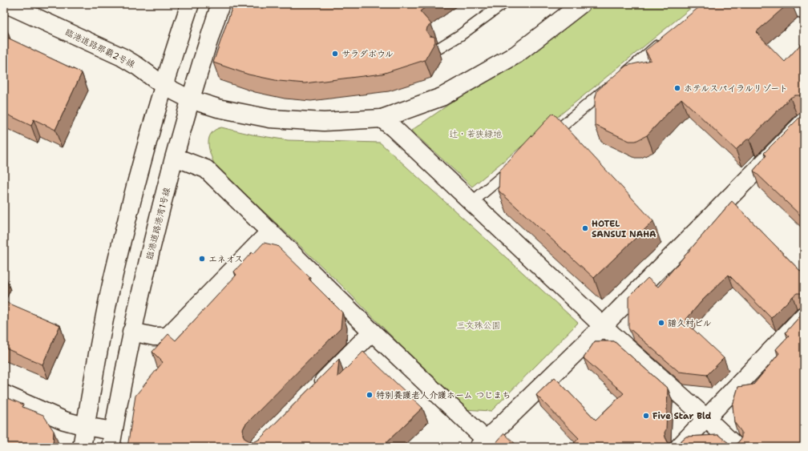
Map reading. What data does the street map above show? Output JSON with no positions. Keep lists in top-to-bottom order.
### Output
{
  "streets": {
    "street": ["臨港道路那覇2号線", "臨港道路港湾1号線"]
  },
  "crossings": [
    ["臨港道路那覇2号線", "臨港道路港湾1号線"]
  ],
  "parks": ["辻・若狭緑地", "三文殊公園"],
  "places": [
    "サラダボウル",
    "ホテルスパイラルリゾート",
    "HOTEL SANSUI NAHA",
    "エネオス",
    "譜久村ビル",
    "特別養護老人介護ホーム つじまち",
    "Five Star Bld"
  ]
}
